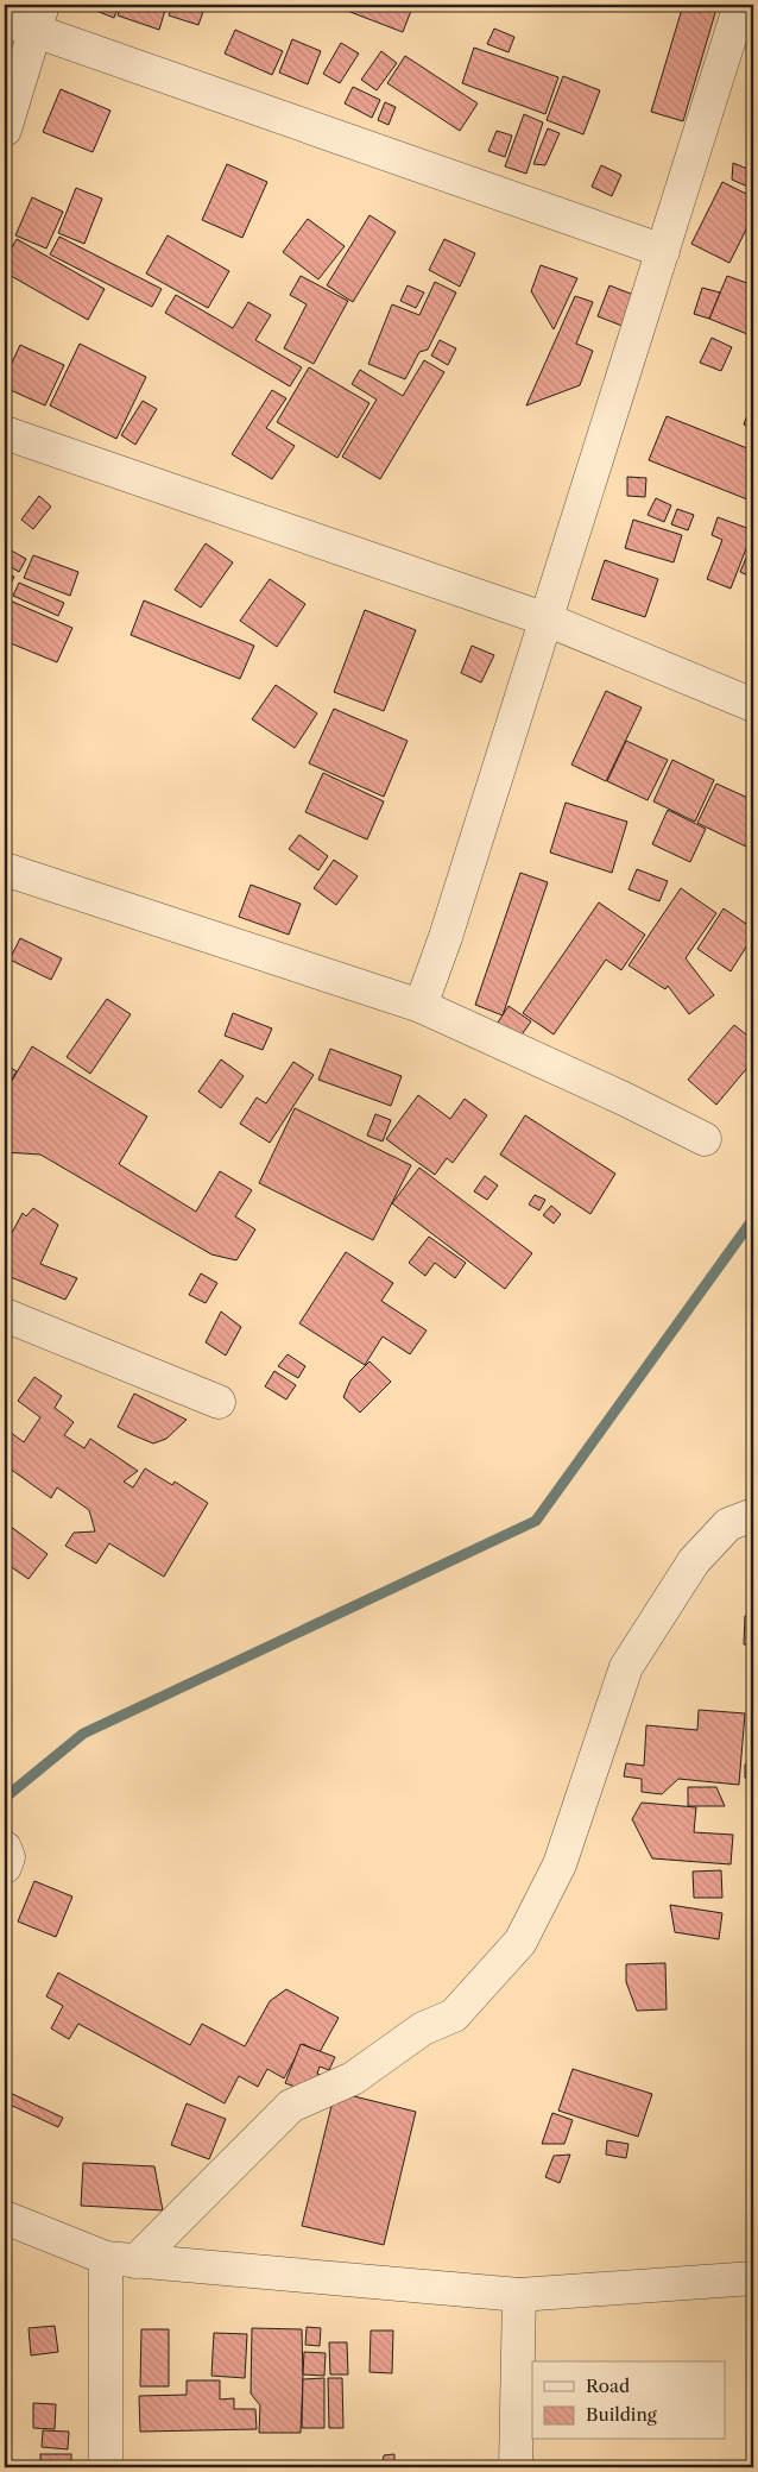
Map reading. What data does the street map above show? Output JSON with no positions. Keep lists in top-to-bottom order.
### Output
{
  "legend": ["Road", "Building"]
}
